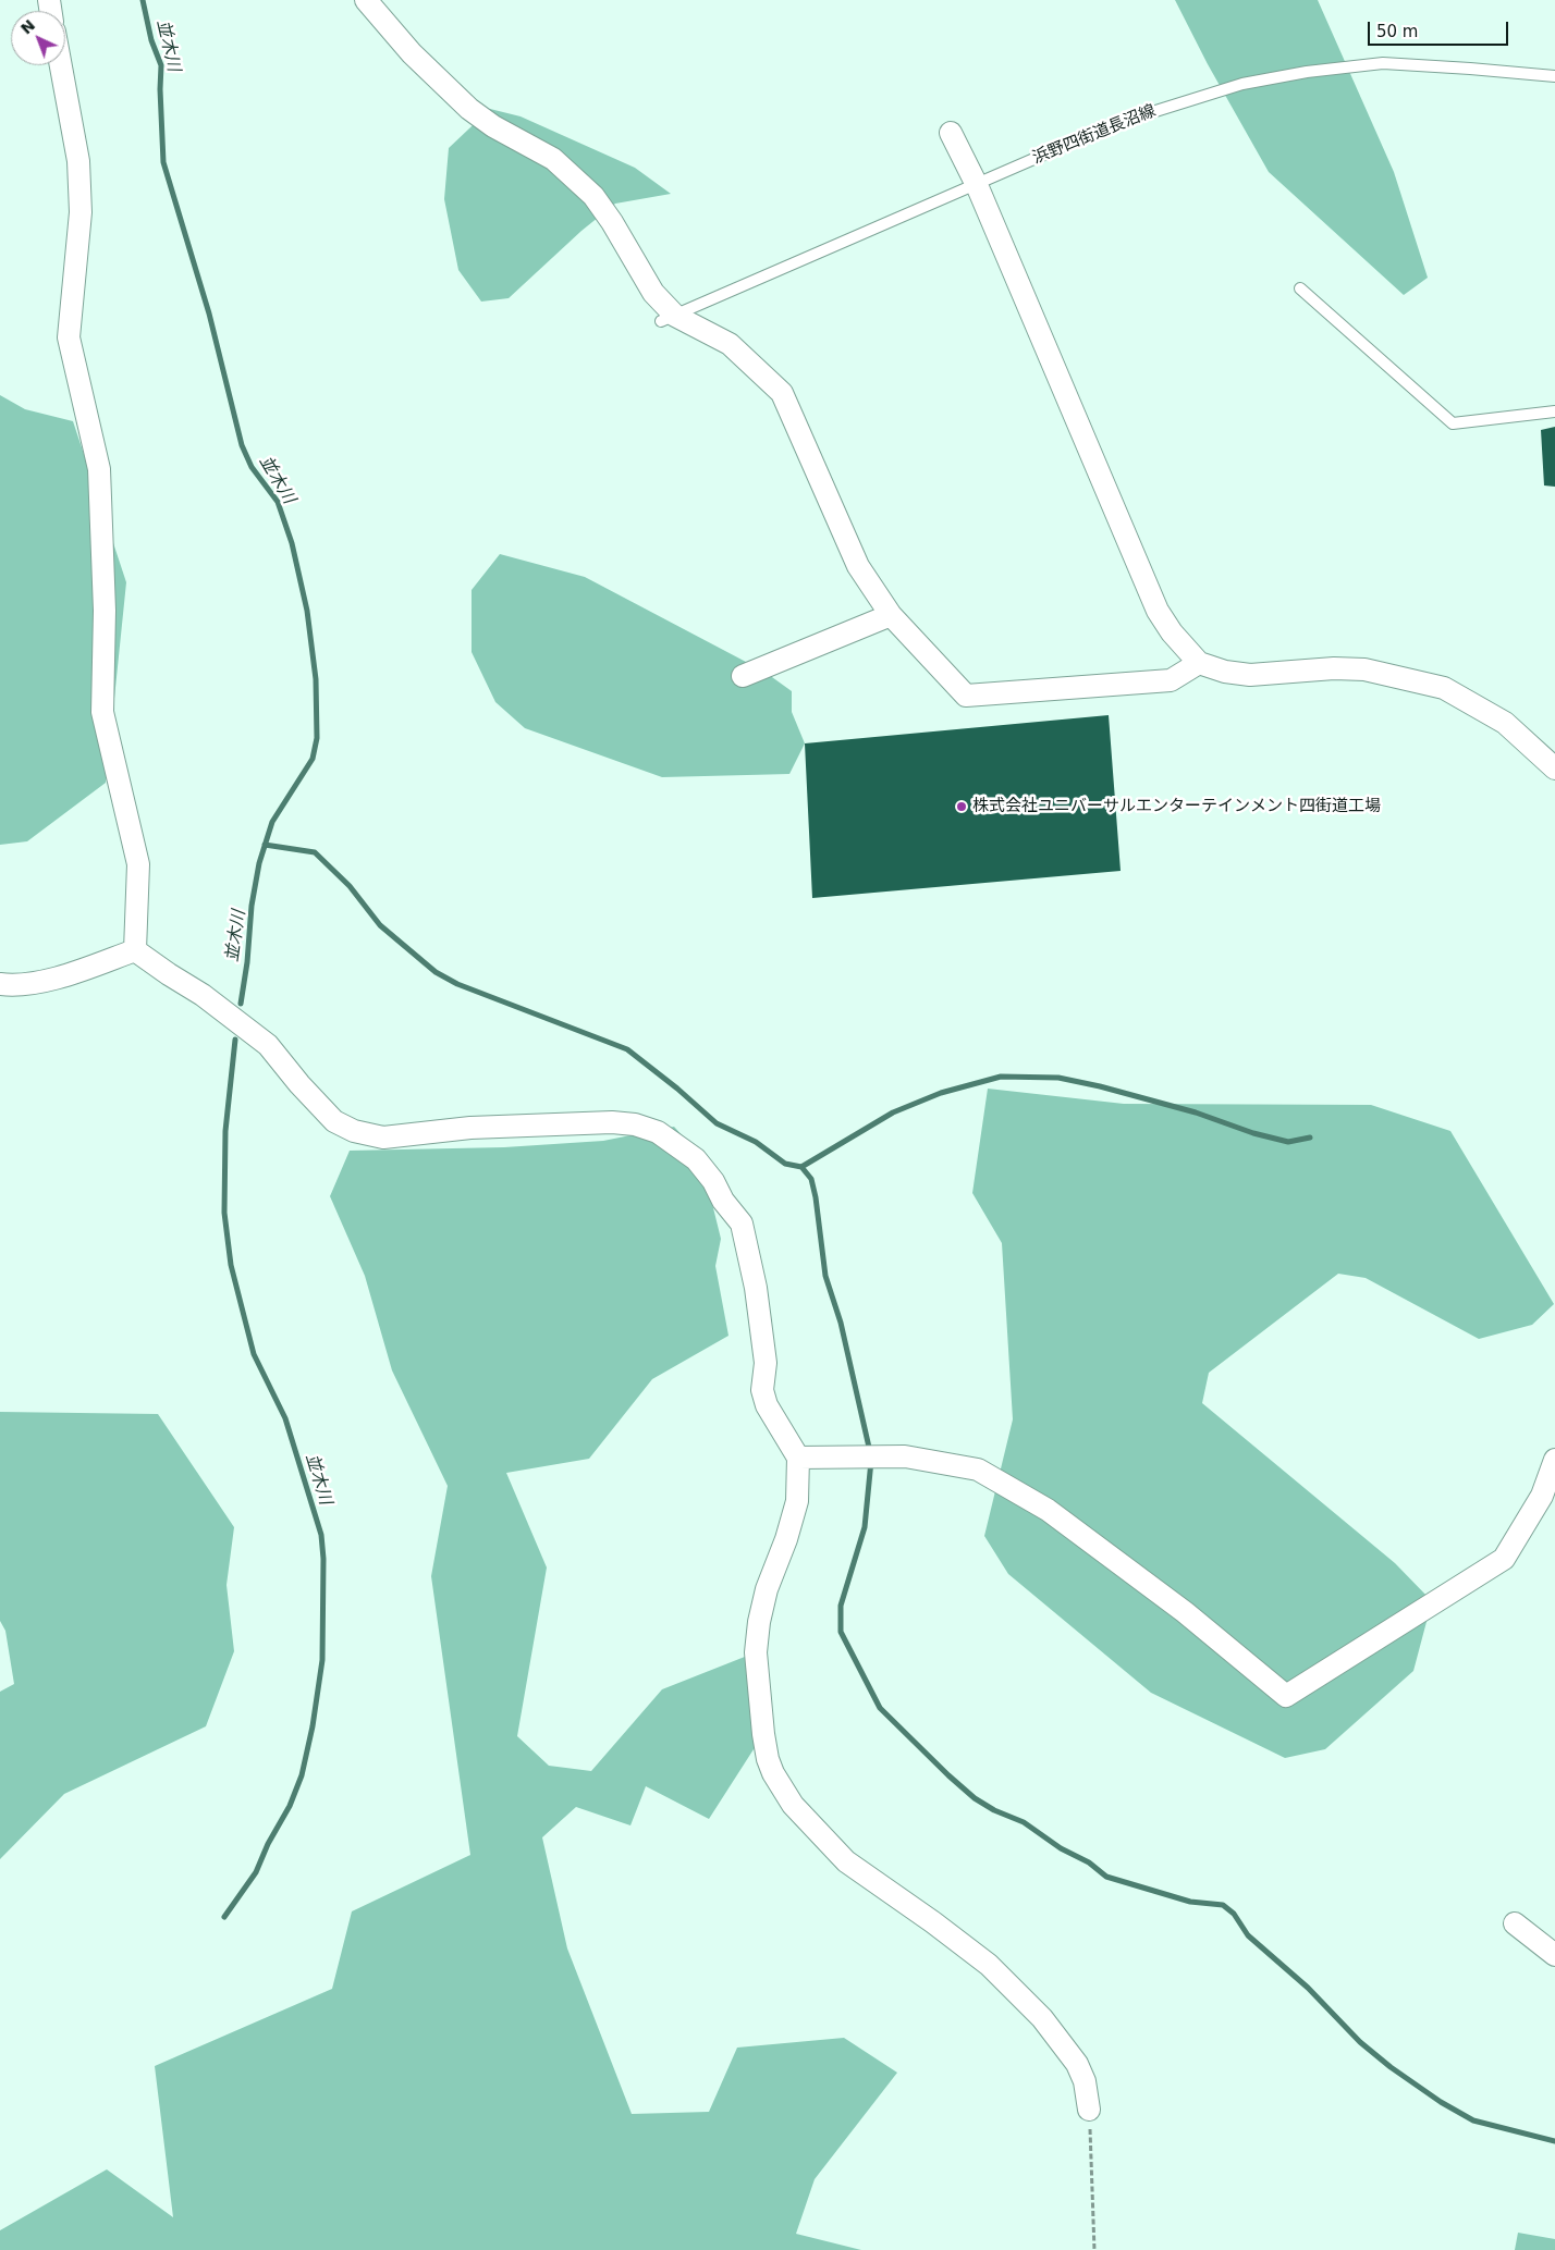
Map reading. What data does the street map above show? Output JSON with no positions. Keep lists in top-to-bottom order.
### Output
{
  "streets": {
    "lane": ["浜野四街道長沼線"]
  },
  "water": ["並木川"],
  "places": ["株式会社ユニバーサルエンターテインメント四街道工場"],
  "scale_bar": "50 m",
  "north": "top left"
}
